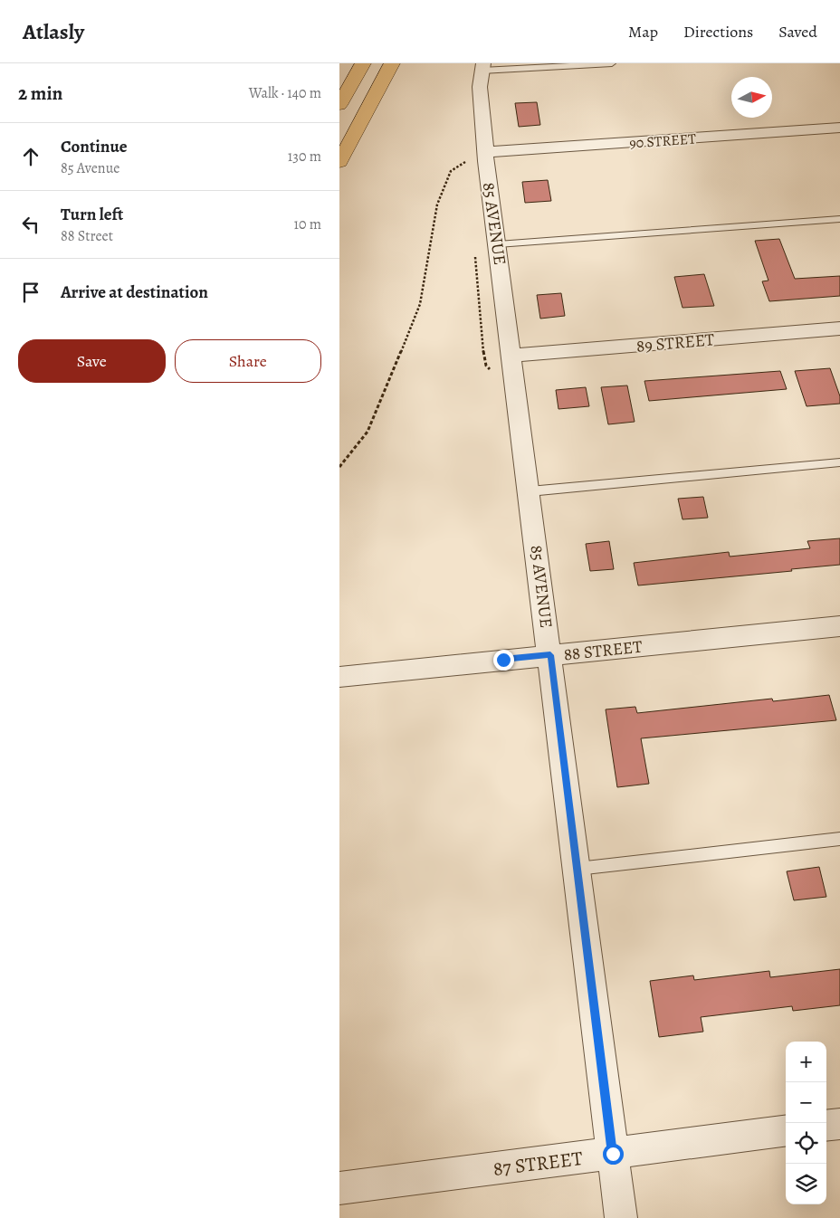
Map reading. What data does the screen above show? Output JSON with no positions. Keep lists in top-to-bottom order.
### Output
{
  "streets": {
    "street": [
      "90 STREET",
      "85 AVENUE",
      "89 STREET",
      "88 STREET",
      "87 STREET"
    ]
  },
  "crossings": [
    ["90 STREET", "85 AVENUE"],
    ["85 AVENUE", "89 STREET"],
    ["85 AVENUE", "88 STREET"],
    ["85 AVENUE", "87 STREET"]
  ],
  "north": "right",
  "page": {
    "header": "Atlasly",
    "nav": ["Map", "Directions", "Saved"],
    "heading": ["2 min", "Walk · 140 m"],
    "list": [
      ["Continue", "85 Avenue", "130 m"],
      ["Turn left", "88 Street", "10 m"],
      "Arrive at destination"
    ],
    "buttons": ["Save", "Share"],
    "map_buttons": ["+", "−"]
  }
}
